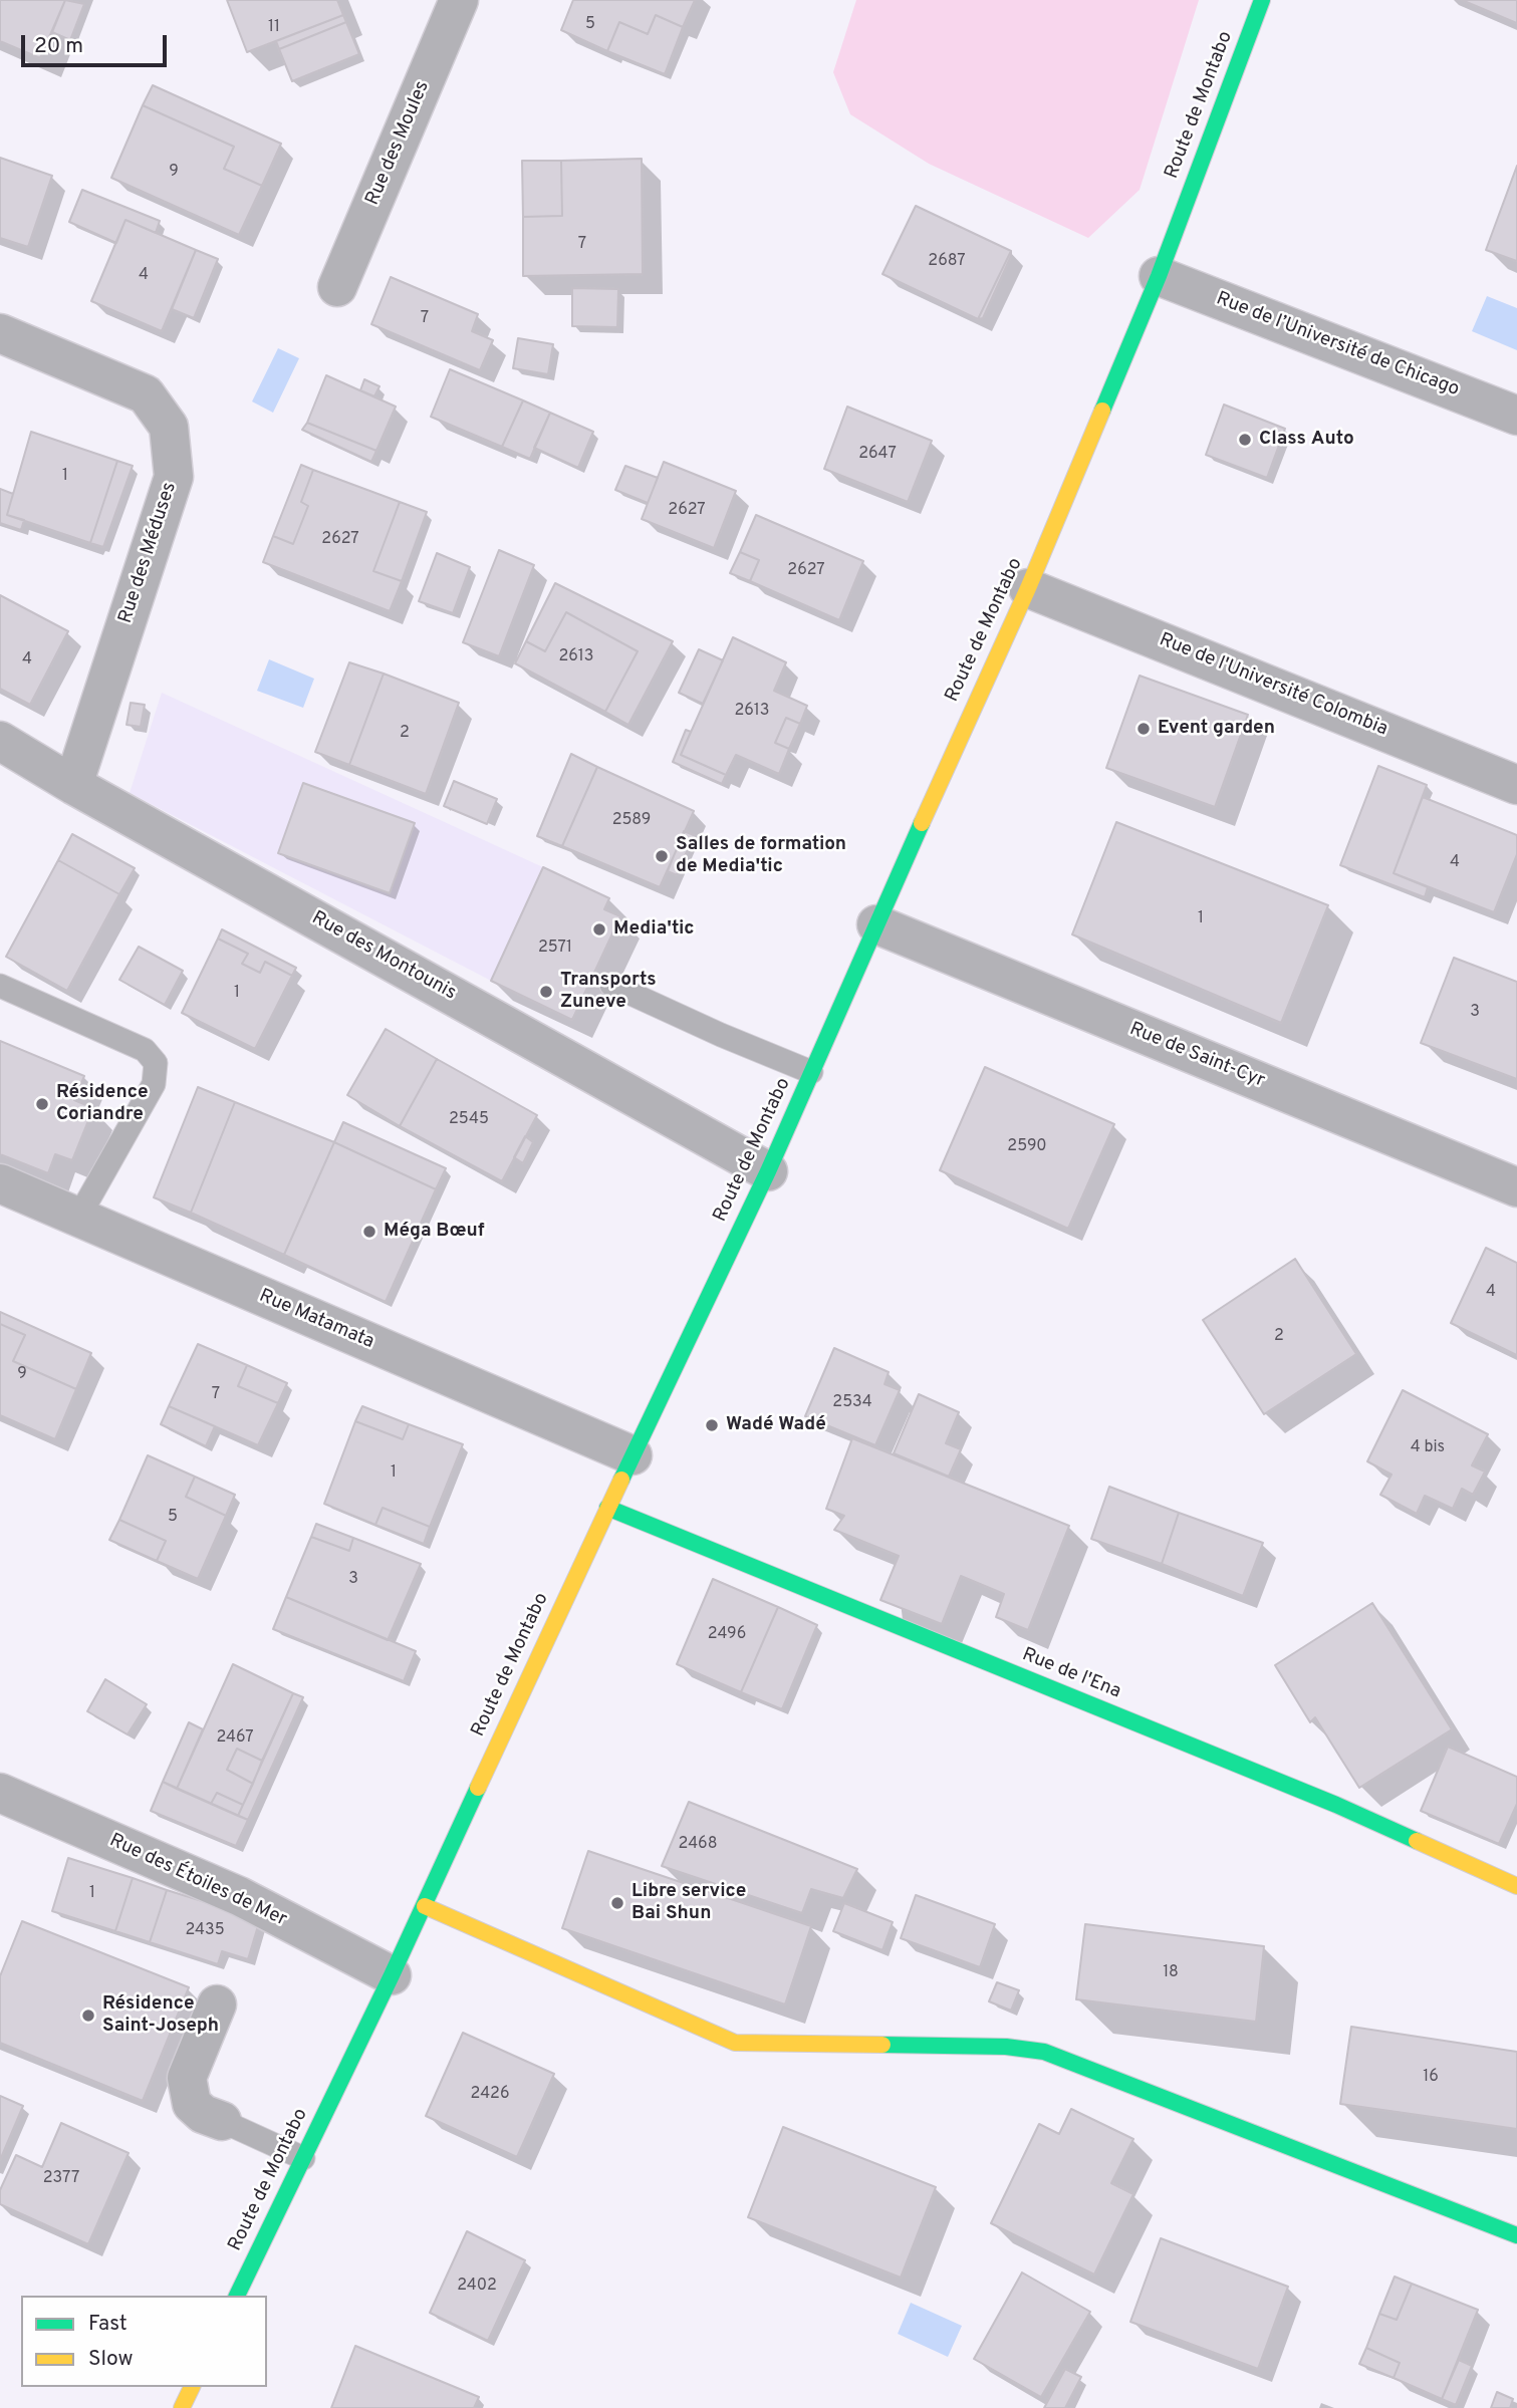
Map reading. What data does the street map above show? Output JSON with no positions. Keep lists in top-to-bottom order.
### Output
{
  "streets": {
    "main road": ["Route de Montabo", "Rue de l'Ena"],
    "street": [
      "Rue des Moules",
      "Rue de l’Université de Chicago",
      "Rue des Méduses",
      "Rue de l'Université Colombia",
      "Rue des Montounis",
      "Rue de Saint-Cyr",
      "Rue Matamata",
      "Rue des Étoiles de Mer"
    ]
  },
  "crossings": [
    ["Route de Montabo", "Rue de l’Université de Chicago"],
    ["Route de Montabo", "Rue de l'Université Colombia"],
    ["Route de Montabo", "Rue des Montounis"],
    ["Route de Montabo", "Rue de Saint-Cyr"],
    ["Route de Montabo", "Rue Matamata"],
    ["Route de Montabo", "Rue de l'Ena"],
    ["Route de Montabo", "Rue des Étoiles de Mer"],
    ["Rue des Méduses", "Rue des Montounis"]
  ],
  "places": [
    "Class Auto",
    "Event garden",
    "Salles de formation de Media'tic",
    "Media'tic",
    "Transports Zuneve",
    "Résidence Coriandre",
    "Méga Bœuf",
    "Wadé Wadé",
    "Libre service Bai Shun",
    "Résidence Saint-Joseph"
  ],
  "house_numbers": [
    "5",
    "11",
    "9",
    "7",
    "2687",
    "4",
    "7",
    "2647",
    "1",
    "2627",
    "2627",
    "2627",
    "2613",
    "4",
    "2613",
    "2",
    "2589",
    "4",
    "1",
    "2571",
    "1",
    "3",
    "2545",
    "2590",
    "4",
    "2",
    "9",
    "7",
    "2534",
    "4 bis",
    "1",
    "5",
    "3",
    "2496",
    "2467",
    "2468",
    "1",
    "2435",
    "18",
    "16",
    "2426",
    "2377",
    "2402"
  ],
  "legend": ["Fast", "Slow"],
  "scale_bar": "20 m"
}
